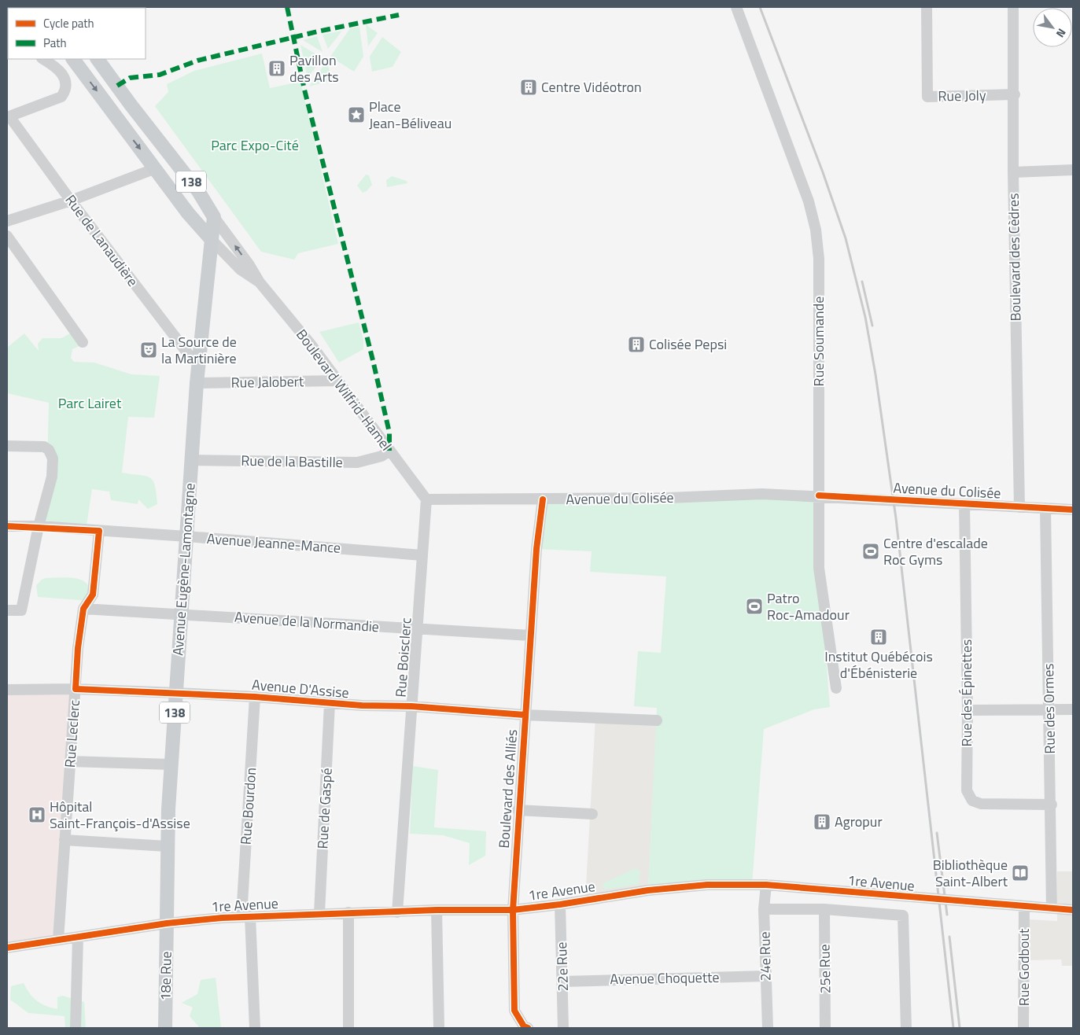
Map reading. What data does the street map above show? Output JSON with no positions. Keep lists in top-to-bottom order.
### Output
{
  "streets": {
    "main road": [
      "138",
      "Boulevard Wilfrid-Hamel",
      "Avenue Eugène-Lamontagne",
      "18e Rue"
    ],
    "street": [
      "Rue Joly",
      "Rue de Lanaudière",
      "Boulevard des Cèdres",
      "Rue Soumande",
      "Rue Jalobert",
      "Rue de la Bastille",
      "Avenue du Colisée",
      "Avenue Jeanne-Mance",
      "Avenue de la Normandie",
      "Rue Boisclerc",
      "Avenue D'Assise",
      "Rue des Épinettes",
      "Rue des Ormes",
      "Rue Leclerc",
      "Boulevard des Alliés",
      "Rue Bourdon",
      "Rue de Gaspé",
      "1re Avenue",
      "24e Rue",
      "22e Rue",
      "Rue Godbout",
      "25e Rue",
      "Avenue Choquette"
    ]
  },
  "crossings": [
    ["Rue Joly", "Boulevard des Cèdres"],
    ["Rue de Lanaudière", "Avenue Eugène-Lamontagne"],
    ["Boulevard des Cèdres", "Avenue du Colisée"],
    ["Rue Soumande", "Avenue du Colisée"],
    ["Rue Jalobert", "Boulevard Wilfrid-Hamel"],
    ["Rue Jalobert", "Avenue Eugène-Lamontagne"],
    ["Boulevard Wilfrid-Hamel", "Rue de la Bastille"],
    ["Boulevard Wilfrid-Hamel", "Avenue du Colisée"],
    ["Boulevard Wilfrid-Hamel", "Avenue Eugène-Lamontagne"],
    ["Boulevard Wilfrid-Hamel", "Rue Boisclerc"],
    ["Rue de la Bastille", "Avenue Eugène-Lamontagne"],
    ["Avenue du Colisée", "Rue Boisclerc"],
    ["Avenue du Colisée", "Rue des Épinettes"],
    ["Avenue du Colisée", "Rue des Ormes"],
    ["Avenue du Colisée", "Boulevard des Alliés"],
    ["Avenue Jeanne-Mance", "Avenue Eugène-Lamontagne"],
    ["Avenue Jeanne-Mance", "Rue Boisclerc"],
    ["Avenue Jeanne-Mance", "Rue Leclerc"],
    ["Avenue Eugène-Lamontagne", "Avenue de la Normandie"],
    ["Avenue Eugène-Lamontagne", "Avenue D'Assise"],
    ["Avenue Eugène-Lamontagne", "1re Avenue"],
    ["Avenue Eugène-Lamontagne", "18e Rue"],
    ["Avenue de la Normandie", "Rue Boisclerc"],
    ["Avenue de la Normandie", "Rue Leclerc"],
    ["Avenue de la Normandie", "Boulevard des Alliés"],
    ["Rue Boisclerc", "Avenue D'Assise"],
    ["Rue Boisclerc", "1re Avenue"],
    ["Avenue D'Assise", "Rue Leclerc"],
    ["Avenue D'Assise", "Boulevard des Alliés"],
    ["Avenue D'Assise", "Rue Bourdon"],
    ["Avenue D'Assise", "Rue de Gaspé"],
    ["Rue des Épinettes", "Rue des Ormes"],
    ["Rue des Ormes", "1re Avenue"],
    ["Rue Leclerc", "1re Avenue"],
    ["Boulevard des Alliés", "1re Avenue"],
    ["Rue Bourdon", "1re Avenue"],
    ["Rue de Gaspé", "1re Avenue"],
    ["1re Avenue", "24e Rue"],
    ["1re Avenue", "22e Rue"],
    ["1re Avenue", "Rue Godbout"],
    ["1re Avenue", "18e Rue"],
    ["24e Rue", "Avenue Choquette"],
    ["22e Rue", "Avenue Choquette"]
  ],
  "parks": ["Parc Expo-Cité", "Parc Lairet"],
  "places": {
    "building": [
      "Pavillon des Arts",
      "Centre Vidéotron",
      "Colisée Pepsi",
      "Institut Québécois d'Ébénisterie",
      "Agropur"
    ],
    "place": ["Place Jean-Béliveau"],
    "theatre": ["La Source de la Martinière"],
    "sports": ["Centre d'escalade Roc Gyms", "Patro Roc-Amadour"],
    "hospital": ["Hôpital Saint-François-d'Assise"],
    "library": ["Bibliothèque Saint-Albert"]
  },
  "legend": ["Cycle path", "Path"],
  "north": "bottom right"
}
